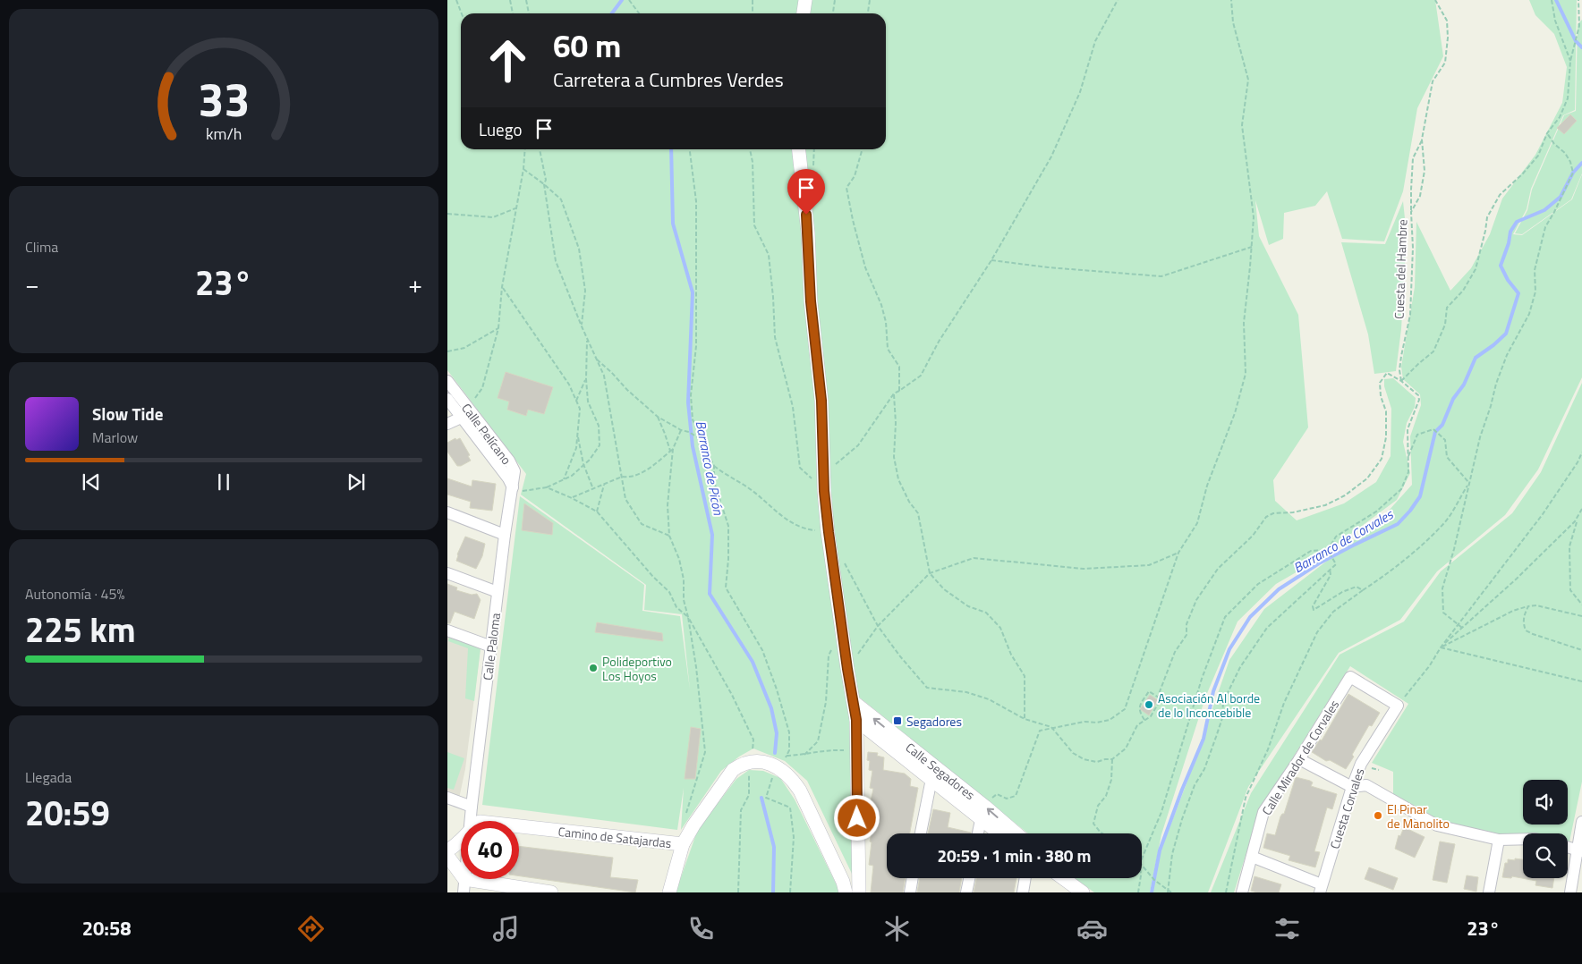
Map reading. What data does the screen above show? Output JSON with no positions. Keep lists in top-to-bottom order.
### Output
{
  "streets": {
    "street": [
      "Calle Pelícano",
      "Calle Paloma",
      "Calle Mirador de Corvales",
      "Calle Segadores",
      "Cuesta Corvales",
      "Camino de Satajardas"
    ],
    "path": ["Cuesta del Hambre"]
  },
  "crossings": [
    ["Calle Pelícano", "Calle Paloma"],
    ["Calle Mirador de Corvales", "Cuesta Corvales"]
  ],
  "water": ["Barranco de Picón", "Barranco de Corvales"],
  "places": {
    "other": ["Polideportivo Los Hoyos", "Asociación Al borde de lo Inconcebible", "El Pinar de Manolito"],
    "transit": ["Segadores"]
  },
  "page": {
    "turn": ["60 m", "Carretera a Cumbres Verdes"],
    "then": "Luego",
    "tile": [
      "Clima",
      ["Autonomía · 45%", "225 km"],
      ["Llegada", "20:59"]
    ],
    "heat": ["−", "23°", "+"],
    "song": ["Slow Tide", "Marlow"],
    "limit": "40",
    "trip": "20:59 · 1 min · 380 m",
    "tabs": ["20:58", "23°"],
    "gauge": ["33", "km/h"]
  }
}
